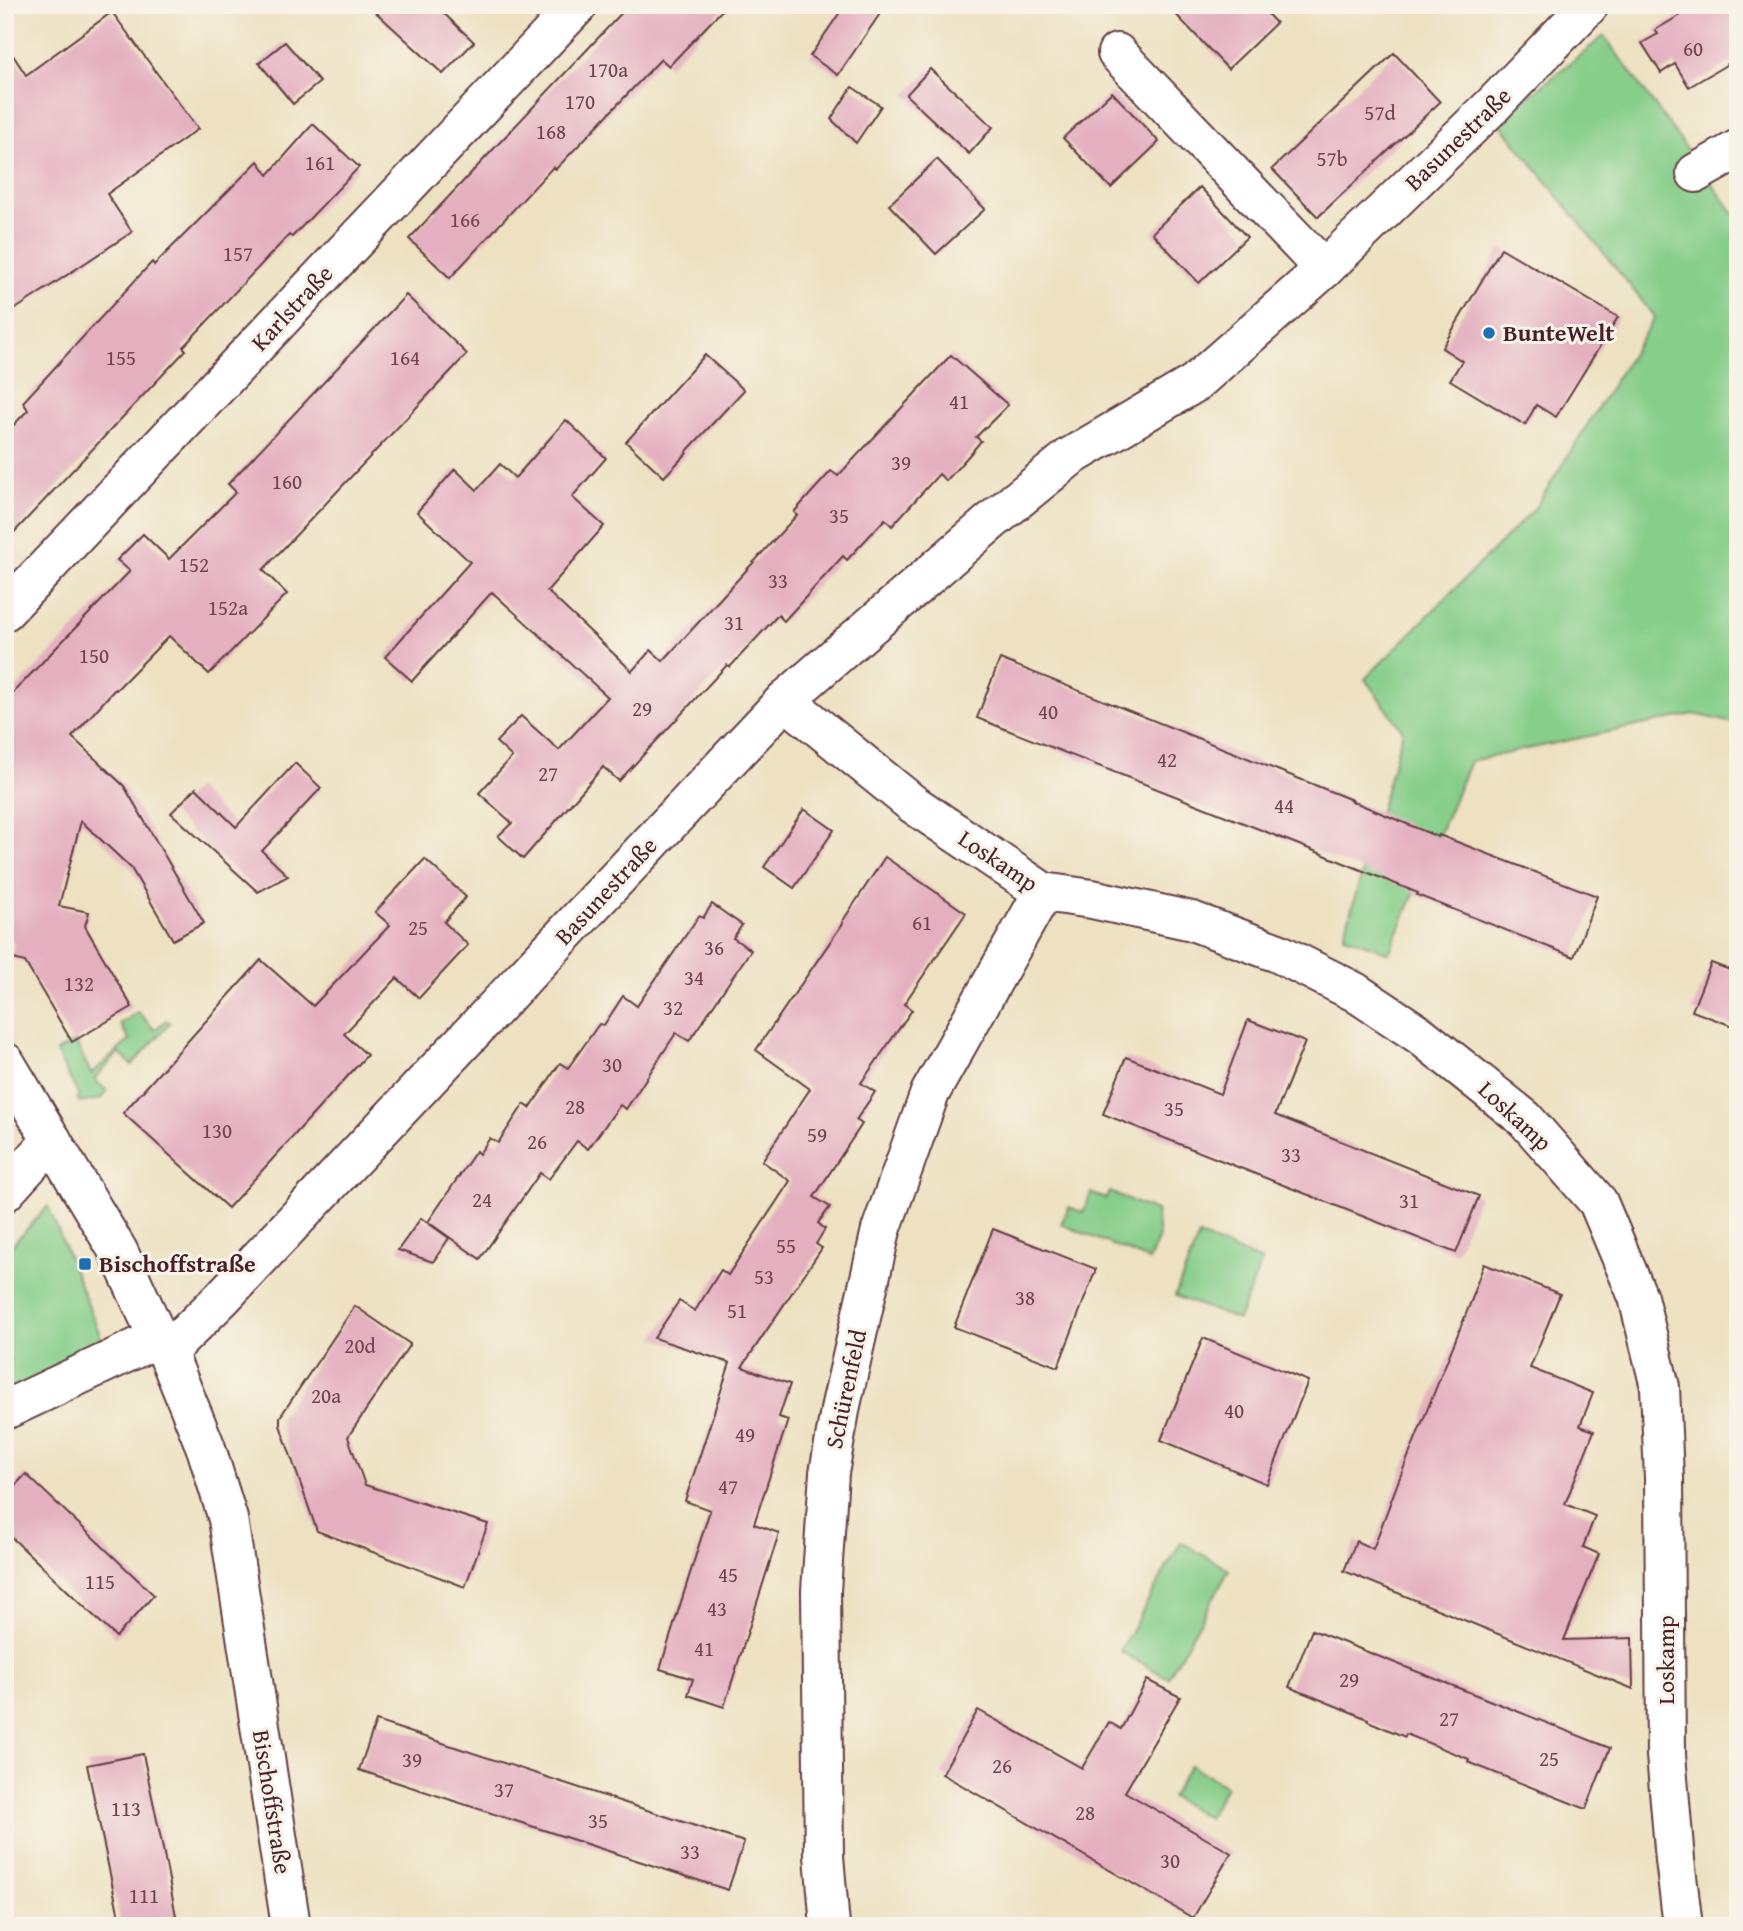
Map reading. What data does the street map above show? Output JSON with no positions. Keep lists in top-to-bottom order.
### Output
{
  "streets": {
    "street": [
      "Basunestraße",
      "Karlstraße",
      "Loskamp",
      "Schürenfeld",
      "Bischoffstraße"
    ]
  },
  "crossings": [
    ["Basunestraße", "Loskamp"],
    ["Basunestraße", "Bischoffstraße"],
    ["Loskamp", "Schürenfeld"]
  ],
  "places": {
    "other": ["BunteWelt"],
    "transit": ["Bischoffstraße"]
  },
  "house_numbers": [
    "60",
    "170a",
    "170",
    "57d",
    "168",
    "57b",
    "161",
    "166",
    "157",
    "155",
    "164",
    "41",
    "39",
    "160",
    "35",
    "152",
    "33",
    "152a",
    "31",
    "150",
    "29",
    "40",
    "42",
    "27",
    "44",
    "61",
    "25",
    "36",
    "34",
    "132",
    "32",
    "30",
    "28",
    "35",
    "130",
    "59",
    "26",
    "33",
    "24",
    "31",
    "55",
    "53",
    "38",
    "51",
    "20d",
    "20a",
    "40",
    "49",
    "47",
    "45",
    "115",
    "43",
    "41",
    "29",
    "27",
    "25",
    "39",
    "26",
    "37",
    "113",
    "28",
    "35",
    "33",
    "30",
    "111"
  ]
}
